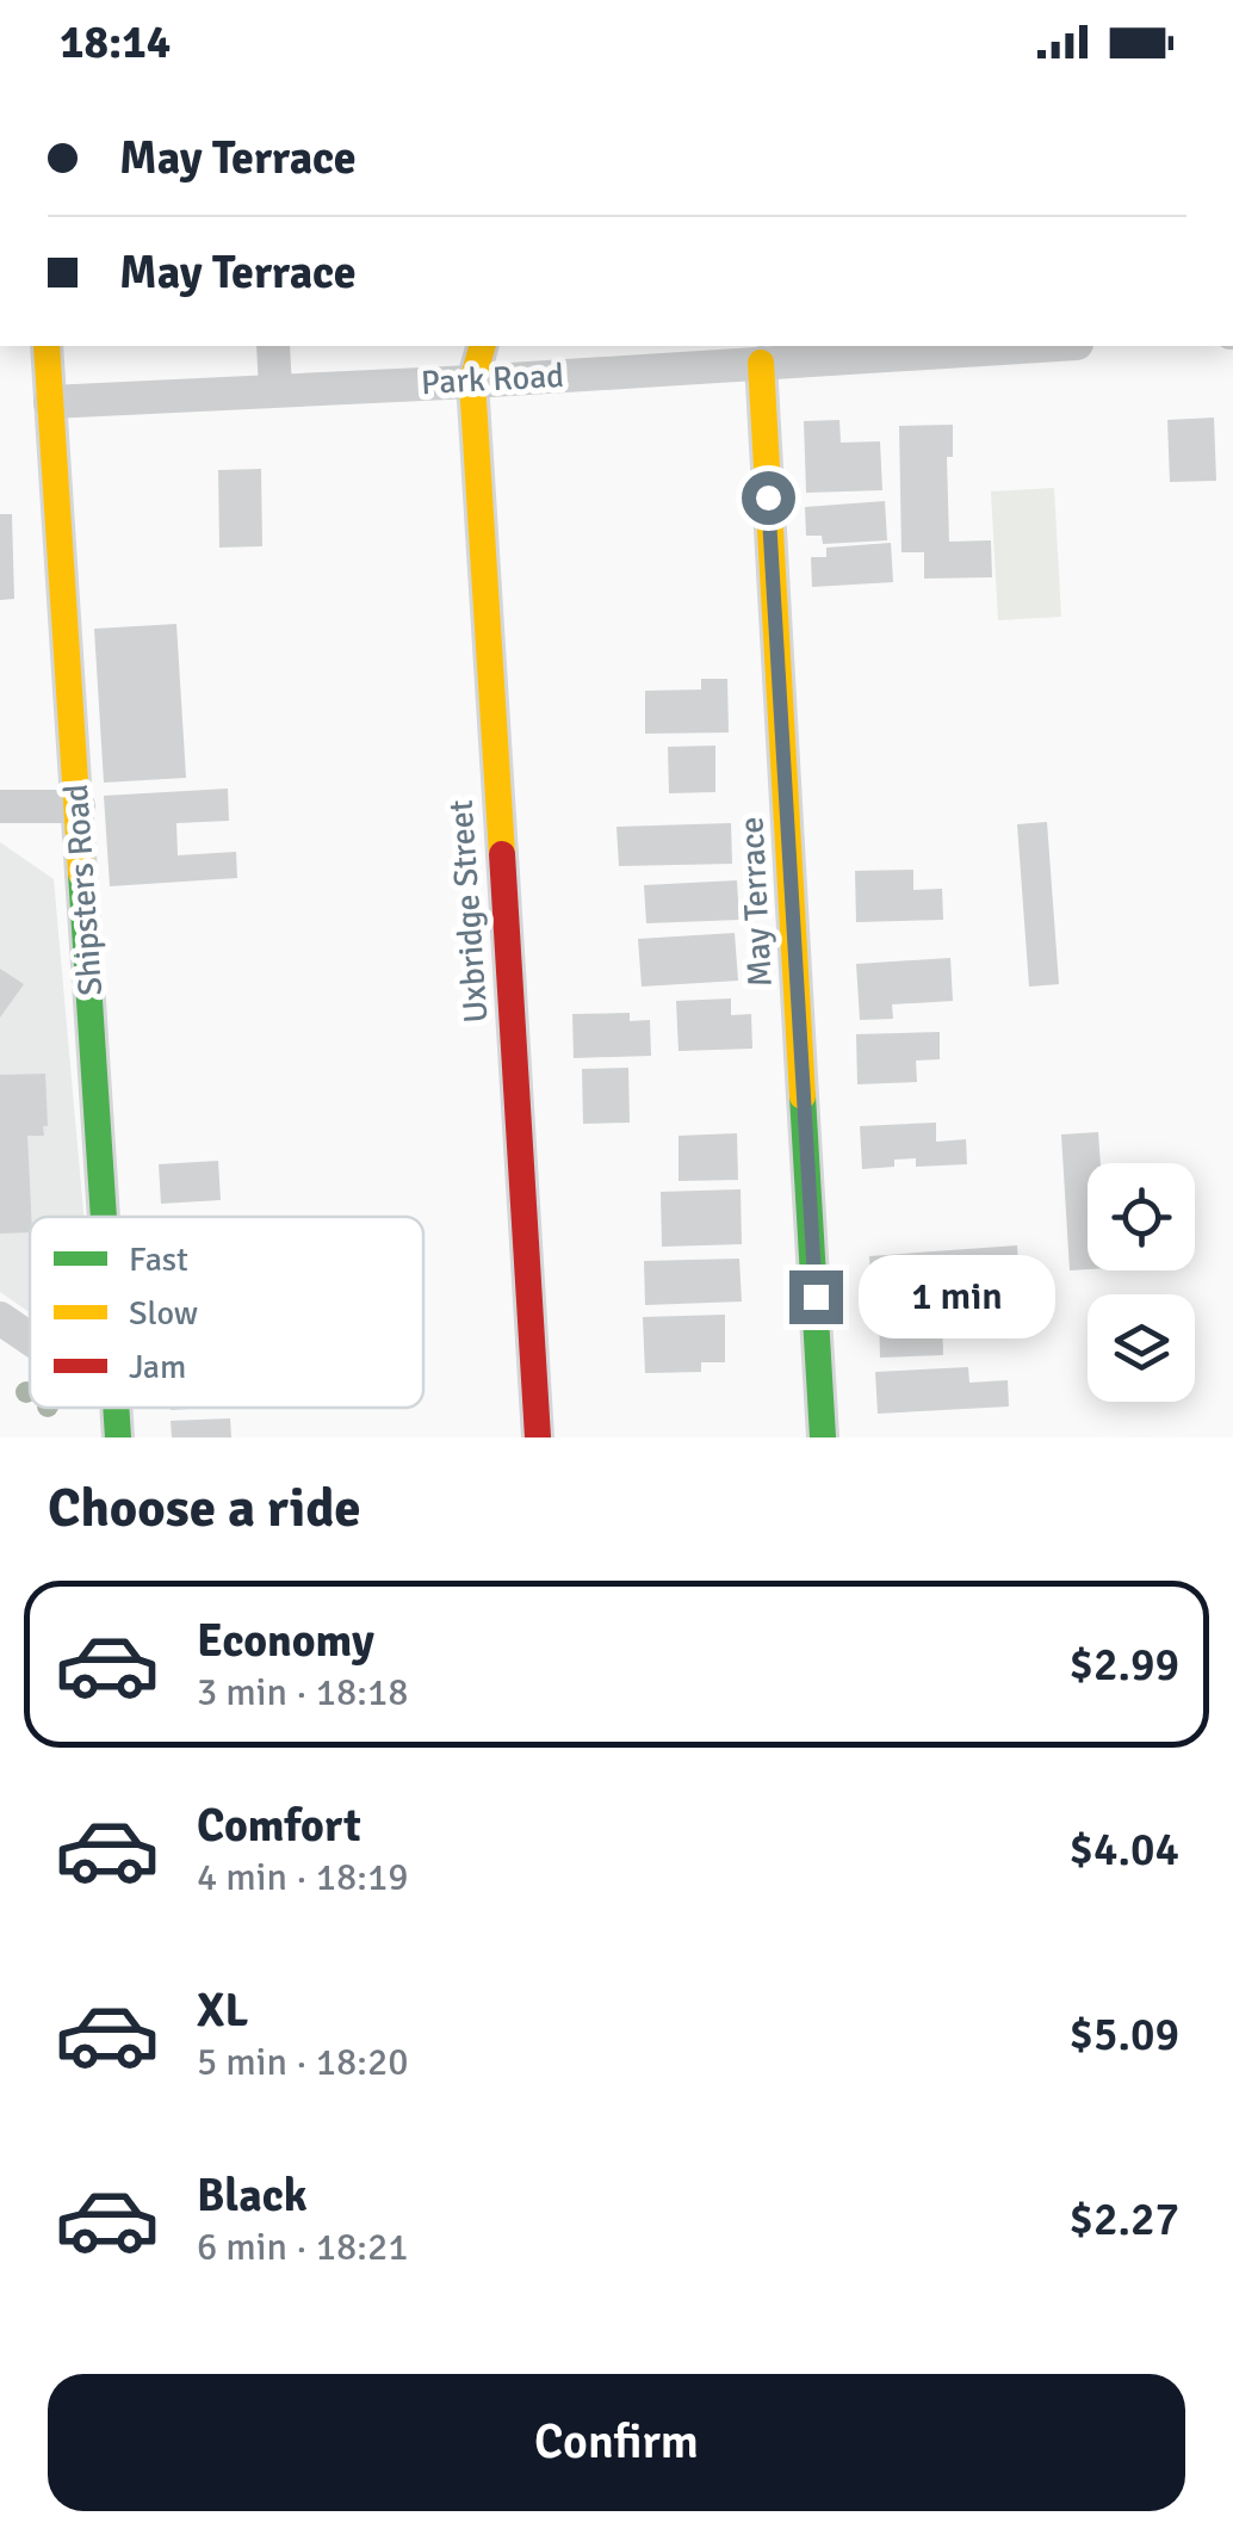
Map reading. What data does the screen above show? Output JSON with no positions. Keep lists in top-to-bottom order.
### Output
{
  "streets": {
    "street": [
      "Park Road",
      "Shipsters Road",
      "May Terrace",
      "Uxbridge Street"
    ]
  },
  "crossings": [
    ["Park Road", "Shipsters Road"],
    ["Park Road", "May Terrace"],
    ["Park Road", "Uxbridge Street"]
  ],
  "legend": ["Fast", "Slow", "Jam"],
  "page": {
    "status": "18:14",
    "banner": ["May Terrace", "May Terrace"],
    "bubble": "1 min",
    "heading": "Choose a ride",
    "list": [
      {
        "name": "Economy",
        "note": "3 min · 18:18",
        "value": "$2.99"
      },
      {
        "name": "Comfort",
        "note": "4 min · 18:19",
        "value": "$4.04"
      },
      {
        "name": "XL",
        "note": "5 min · 18:20",
        "value": "$5.09"
      },
      {
        "name": "Black",
        "note": "6 min · 18:21",
        "value": "$2.27"
      }
    ],
    "buttons": "Confirm"
  }
}
